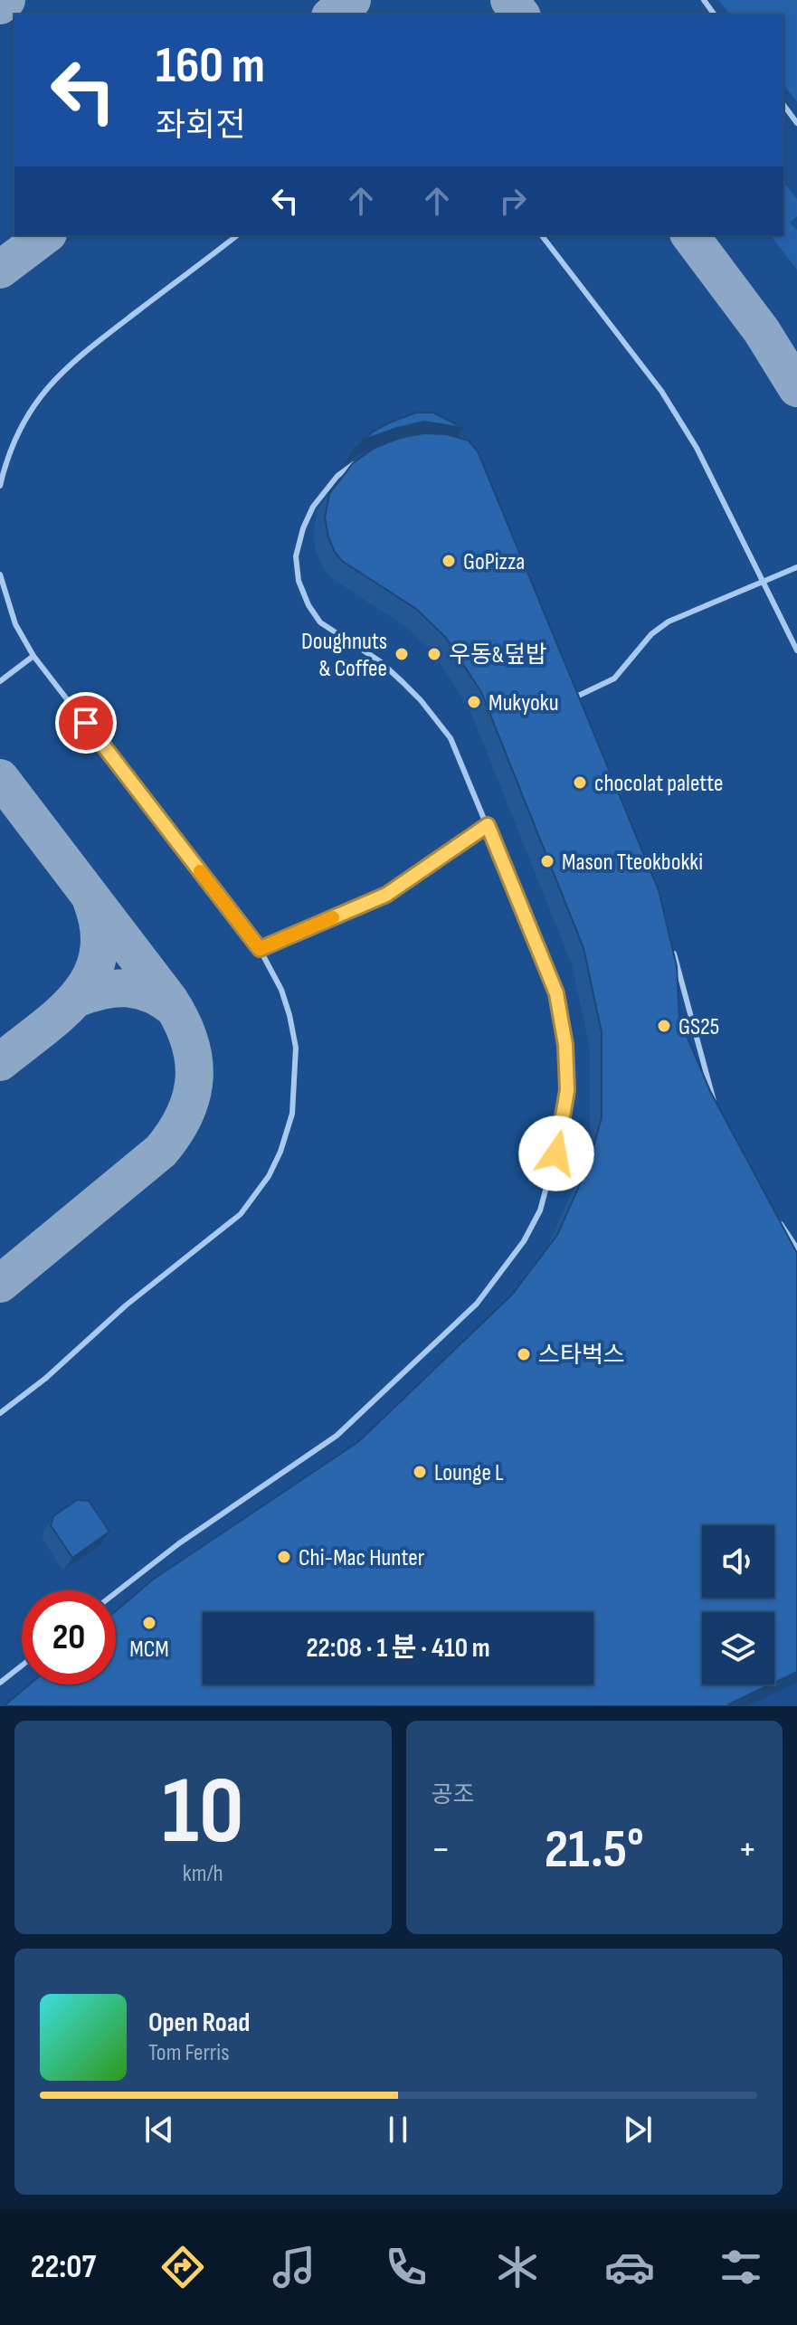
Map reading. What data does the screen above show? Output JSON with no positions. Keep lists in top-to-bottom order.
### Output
{
  "places": [
    "GoPizza",
    "Doughnuts & Coffee",
    "우동&덮밥",
    "Mukyoku",
    "chocolat palette",
    "Mason Tteokbokki",
    "GS25",
    "스타벅스",
    "Lounge L",
    "Chi-Mac Hunter",
    "MCM"
  ],
  "page": {
    "turn": ["160 m", "좌회전"],
    "limit": "20",
    "trip": "22:08 · 1 분 · 410 m",
    "tile": [
      ["10", "km/h"],
      "공조"
    ],
    "heat": ["−", "21.5°", "+"],
    "song": ["Open Road", "Tom Ferris"],
    "tabs": "22:07"
  }
}
